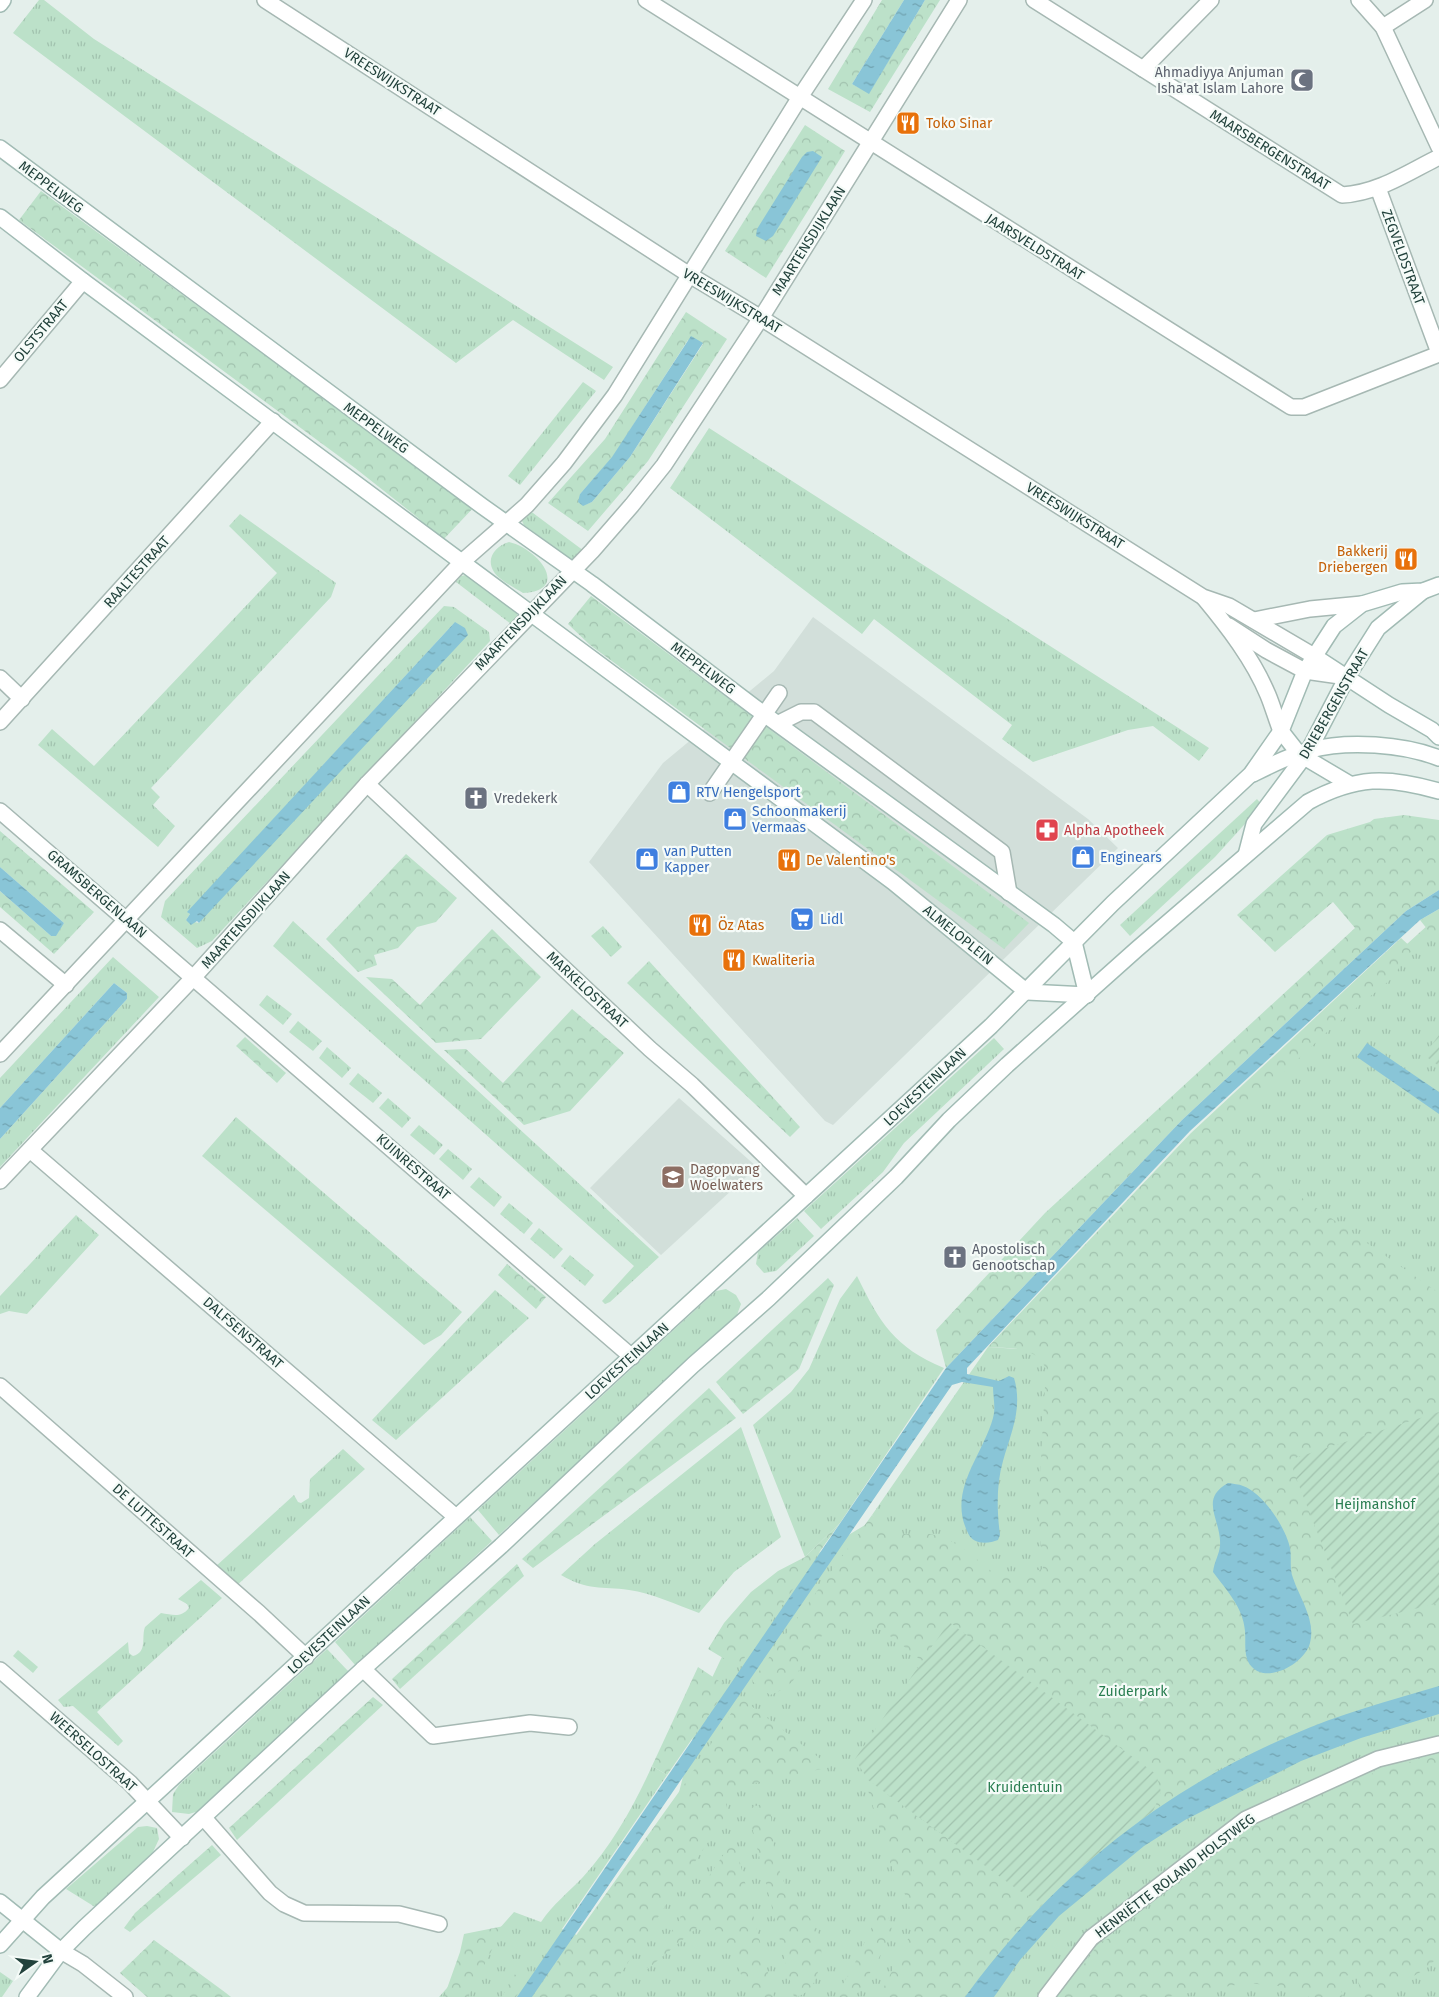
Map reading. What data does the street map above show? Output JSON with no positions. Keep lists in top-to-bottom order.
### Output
{
  "streets": {
    "street": [
      "VREESWIJKSTRAAT",
      "MAARSBERGENSTRAAT",
      "MEPPELWEG",
      "MAARTENSDIJKLAAN",
      "JAARSVELDSTRAAT",
      "ZEGVELDSTRAAT",
      "OLSTSTRAAT",
      "RAALTESTRAAT",
      "DRIEBERGENSTRAAT",
      "GRAMSBERGENLAAN",
      "ALMELOPLEIN",
      "MARKELOSTRAAT",
      "LOEVESTEINLAAN",
      "KUINRESTRAAT",
      "DALFSENSTRAAT",
      "DE LUTTESTRAAT",
      "WEERSELOSTRAAT",
      "HENRIËTTE ROLAND HOLSTWEG"
    ]
  },
  "crossings": [
    ["VREESWIJKSTRAAT", "MAARTENSDIJKLAAN"],
    ["VREESWIJKSTRAAT", "DRIEBERGENSTRAAT"],
    ["MAARSBERGENSTRAAT", "ZEGVELDSTRAAT"],
    ["MEPPELWEG", "MAARTENSDIJKLAAN"],
    ["MAARTENSDIJKLAAN", "JAARSVELDSTRAAT"],
    ["MAARTENSDIJKLAAN", "GRAMSBERGENLAAN"],
    ["MAARTENSDIJKLAAN", "MARKELOSTRAAT"],
    ["MAARTENSDIJKLAAN", "KUINRESTRAAT"],
    ["MAARTENSDIJKLAAN", "DALFSENSTRAAT"],
    ["JAARSVELDSTRAAT", "ZEGVELDSTRAAT"],
    ["DRIEBERGENSTRAAT", "LOEVESTEINLAAN"],
    ["GRAMSBERGENLAAN", "KUINRESTRAAT"],
    ["ALMELOPLEIN", "LOEVESTEINLAAN"],
    ["MARKELOSTRAAT", "LOEVESTEINLAAN"],
    ["LOEVESTEINLAAN", "KUINRESTRAAT"],
    ["LOEVESTEINLAAN", "DALFSENSTRAAT"],
    ["LOEVESTEINLAAN", "DE LUTTESTRAAT"],
    ["LOEVESTEINLAAN", "WEERSELOSTRAAT"]
  ],
  "parks": ["Heijmanshof", "Zuiderpark", "Kruidentuin"],
  "places": {
    "mosque": ["Ahmadiyya Anjuman Isha'at Islam Lahore"],
    "restaurant": [
      "Toko Sinar",
      "Bakkerij Driebergen",
      "De Valentino's",
      "Öz Atas",
      "Kwaliteria"
    ],
    "shop": [
      "RTV Hengelsport",
      "Schoonmakerij Vermaas",
      "Enginears",
      "van Putten Kapper"
    ],
    "church": ["Vredekerk", "Apostolisch Genootschap"],
    "pharmacy": ["Alpha Apotheek"],
    "supermarket": ["Lidl"],
    "school or university": ["Dagopvang Woelwaters"]
  },
  "north": "right"
}
